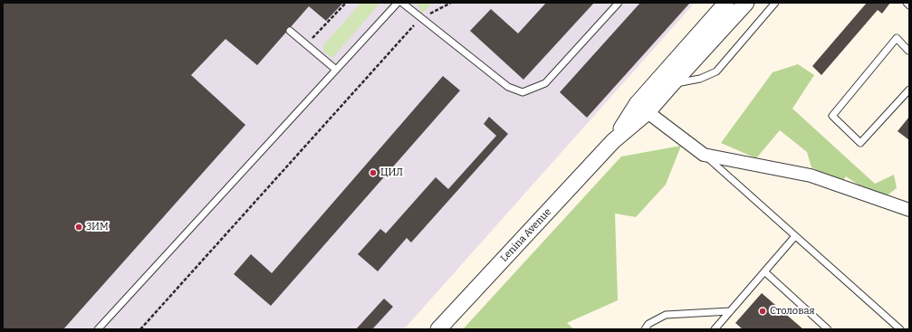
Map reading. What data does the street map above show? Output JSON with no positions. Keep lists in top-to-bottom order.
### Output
{
  "streets": {
    "street": ["Lenina Avenue"]
  },
  "places": ["ЦИЛ", "ЗИМ", "Столовая"]
}
